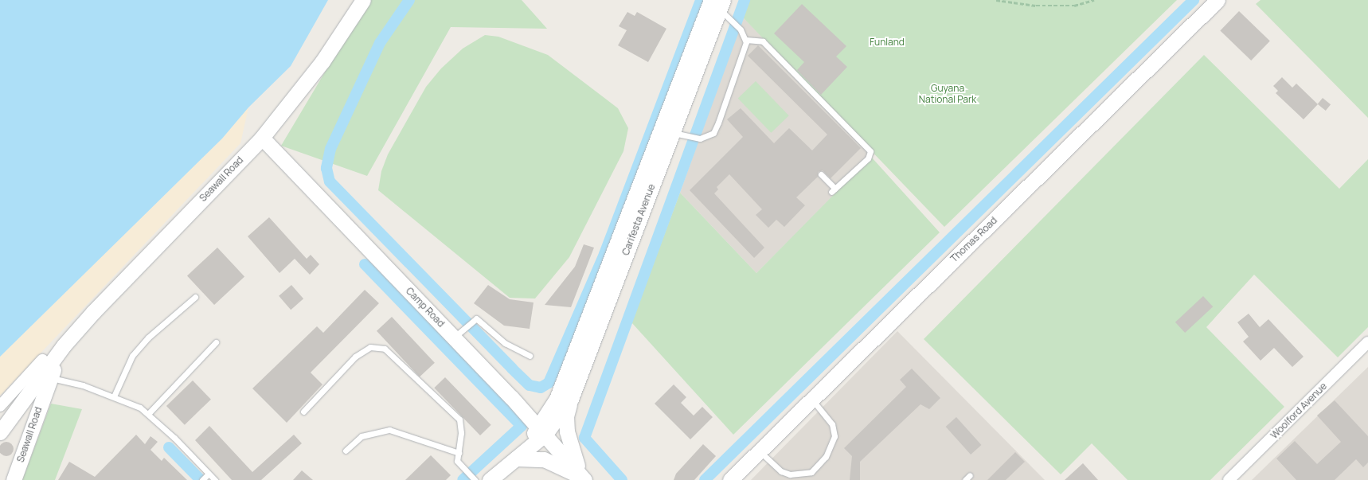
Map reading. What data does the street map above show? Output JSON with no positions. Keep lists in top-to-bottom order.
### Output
{
  "streets": {
    "street": [
      "Seawall Road",
      "Carifesta Avenue",
      "Thomas Road",
      "Camp Road",
      "Woolford Avenue"
    ]
  },
  "crossings": [
    ["Seawall Road", "Camp Road"],
    ["Carifesta Avenue", "Camp Road"]
  ],
  "parks": ["Funland", "Guyana National Park"]
}
